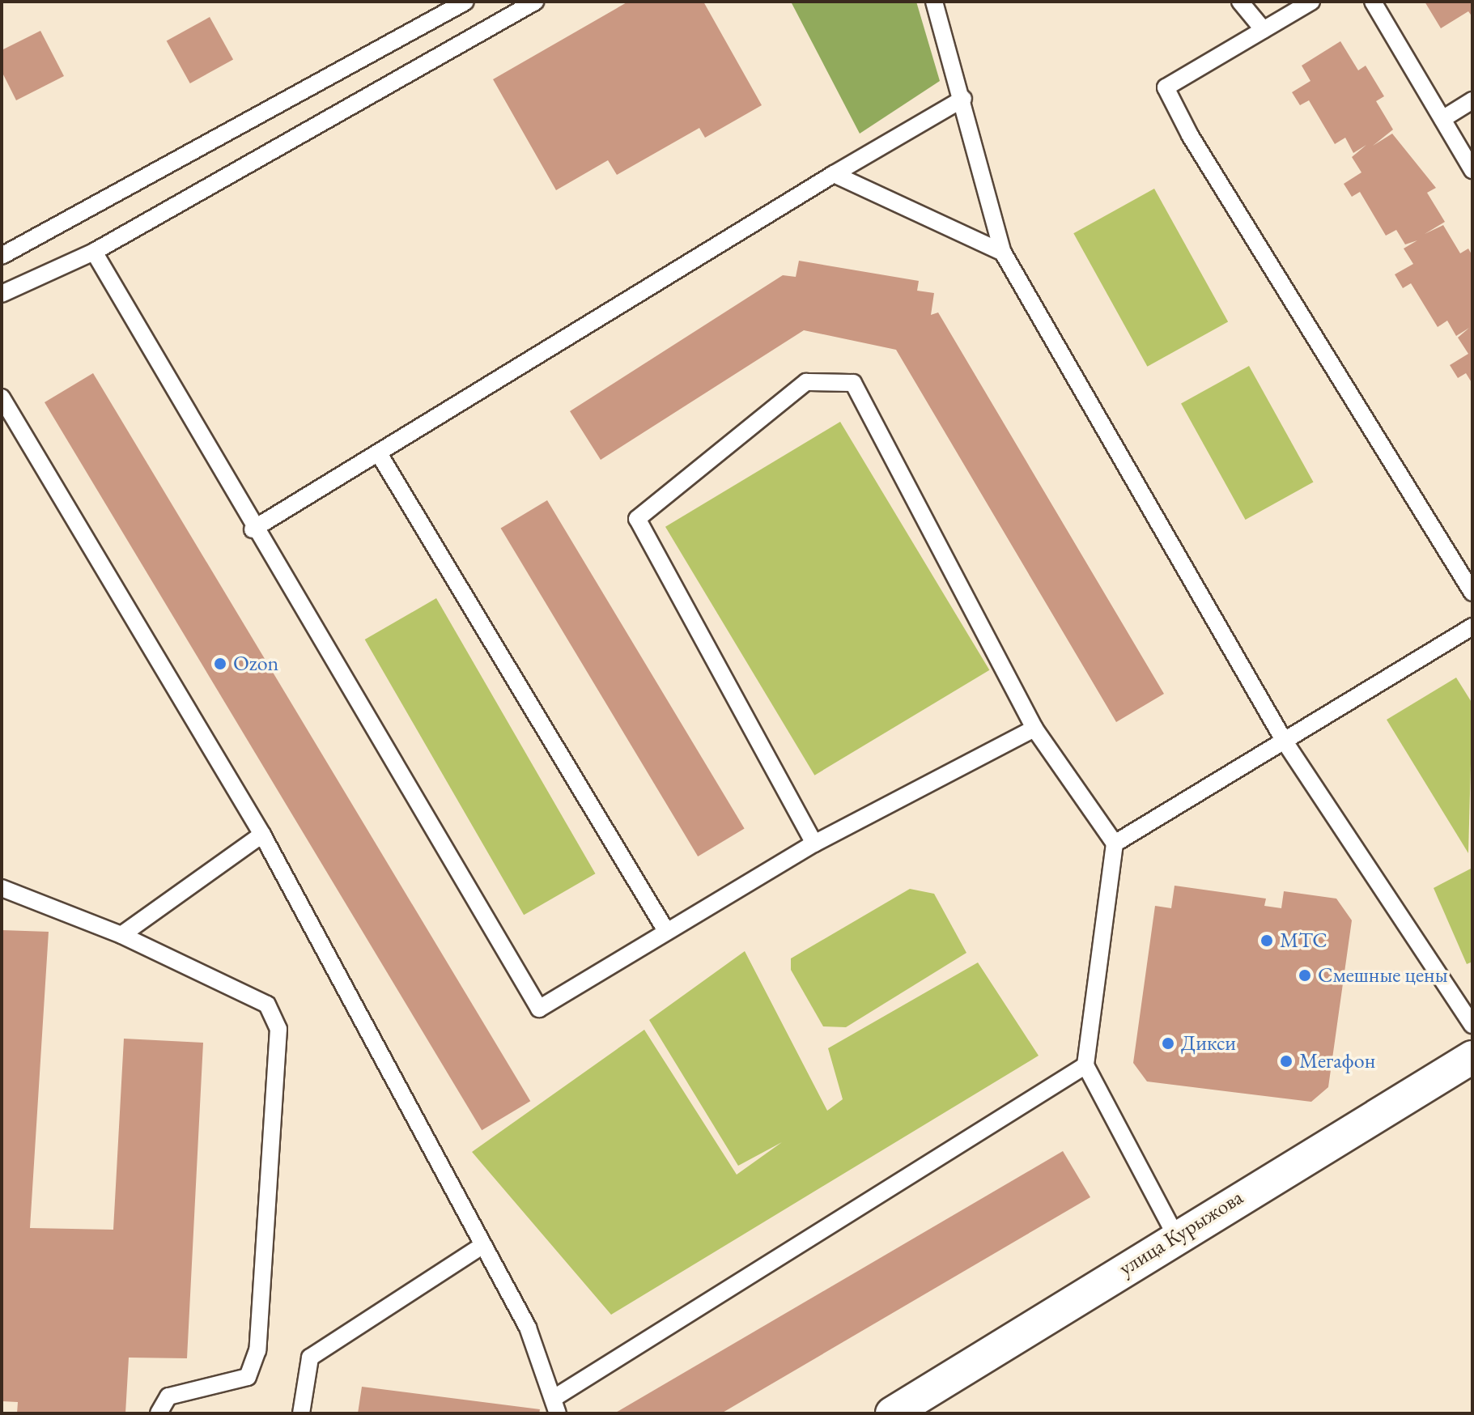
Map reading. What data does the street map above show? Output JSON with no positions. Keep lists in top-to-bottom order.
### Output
{
  "streets": {
    "street": ["улица Курыжова"]
  },
  "places": [
    "Ozon",
    "МТС",
    "Смешные цены",
    "Дикси",
    "Мегафон"
  ]
}
